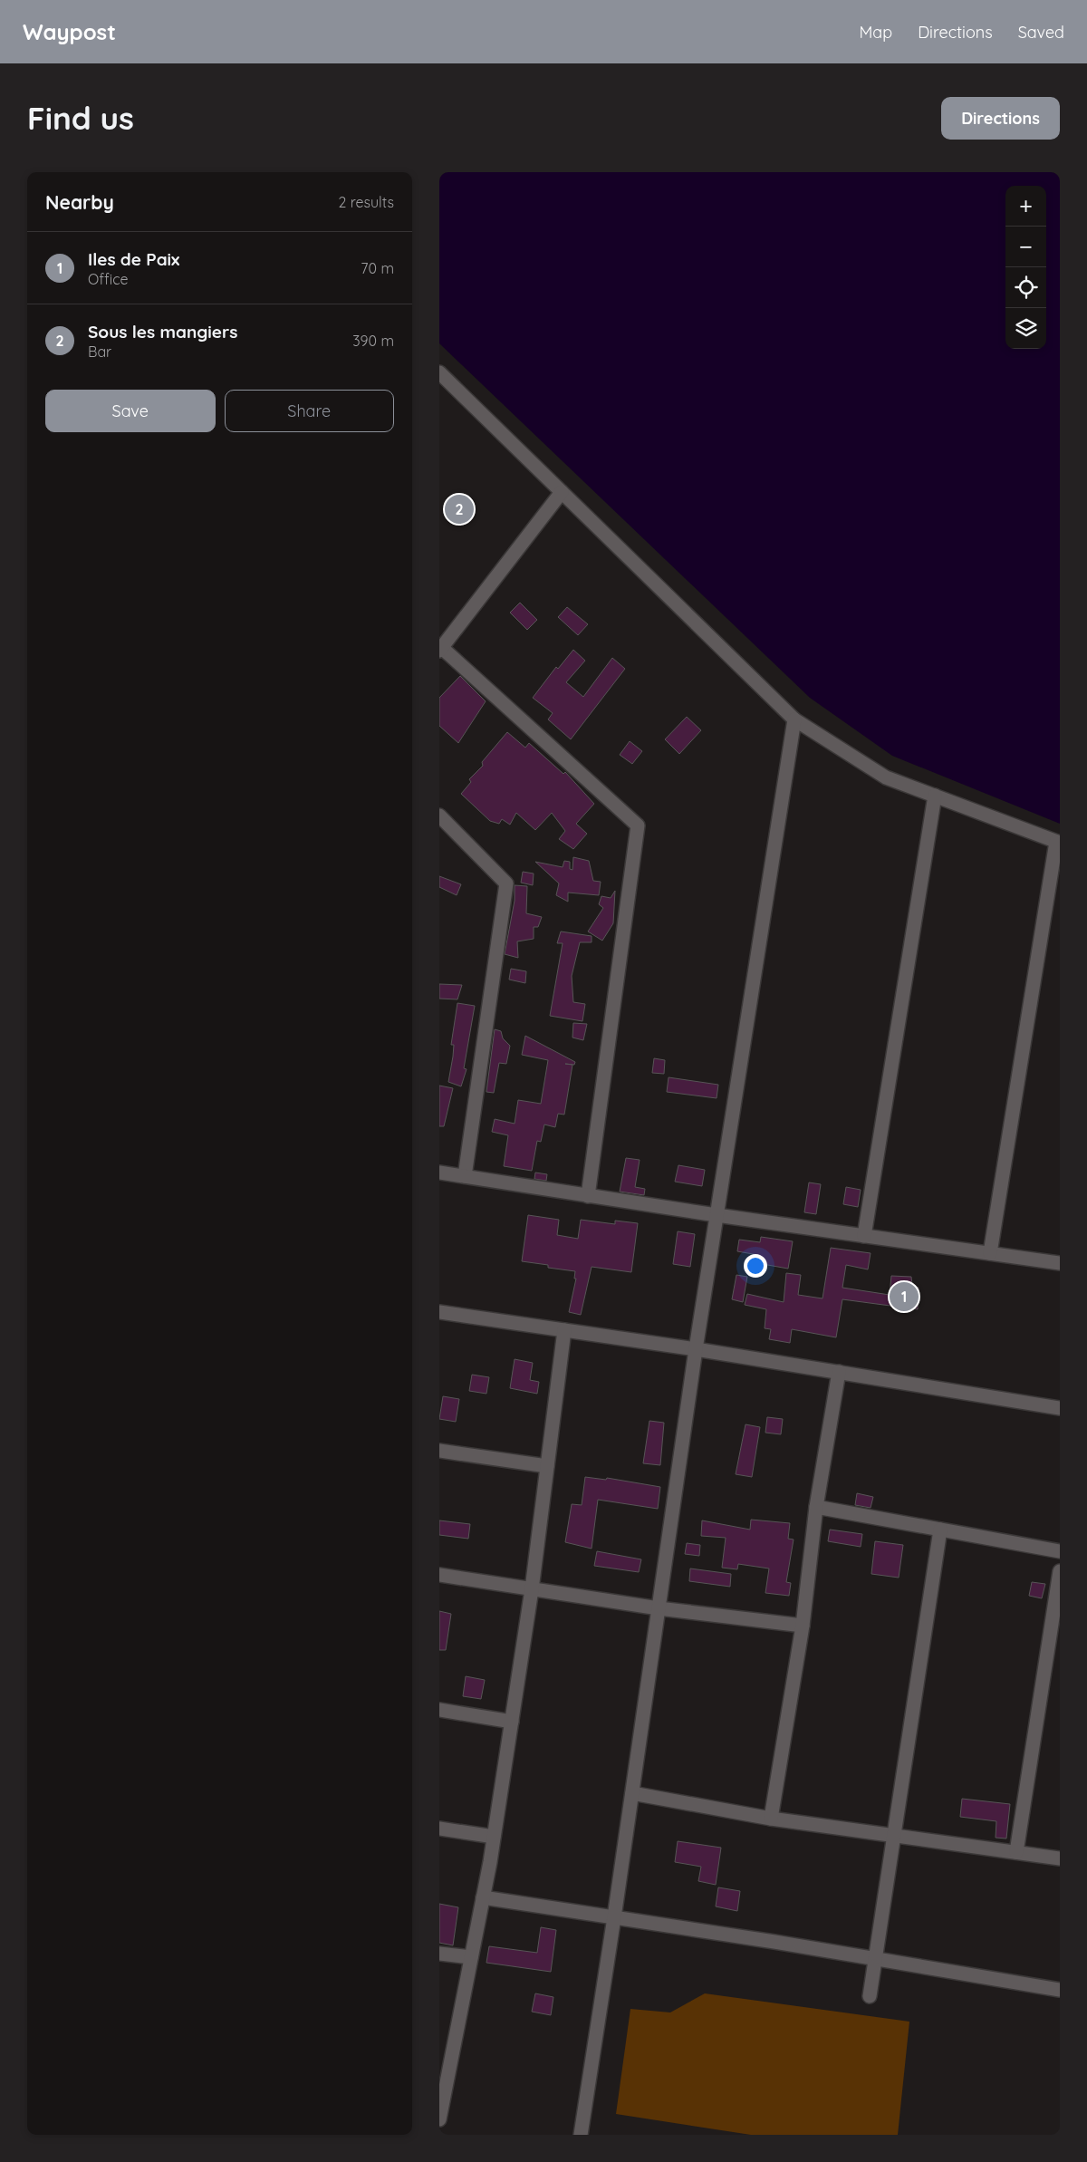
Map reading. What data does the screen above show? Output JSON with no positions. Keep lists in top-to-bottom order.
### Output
{
  "page": {
    "header": "Waypost",
    "nav": ["Map", "Directions", "Saved"],
    "buttons": [
      "Directions",
      ["Save", "Share"]
    ],
    "title": "Find us",
    "heading": ["Nearby", "2 results"],
    "map_buttons": ["+", "−"],
    "list": [
      {
        "mark": "1",
        "name": "Iles de Paix",
        "note": "Office",
        "value": "70 m"
      },
      {
        "mark": "2",
        "name": "Sous les mangiers",
        "note": "Bar",
        "value": "390 m"
      }
    ],
    "pins": ["2", "1"]
  }
}
